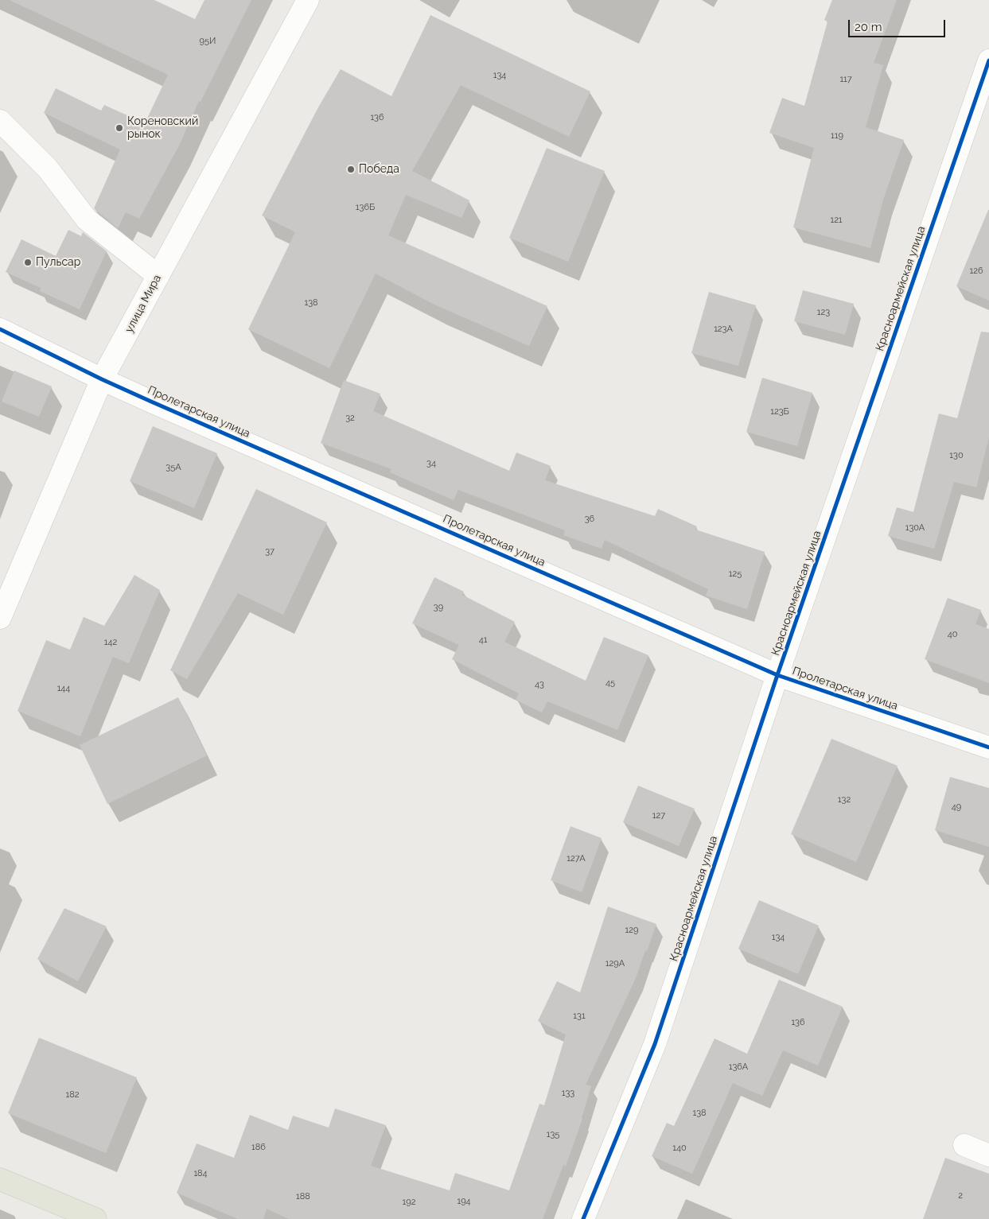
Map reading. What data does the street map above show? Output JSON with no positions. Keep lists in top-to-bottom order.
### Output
{
  "streets": {
    "street": ["Красноармейская улица", "улица Мира", "Пролетарская улица"]
  },
  "crossings": [
    ["Красноармейская улица", "Пролетарская улица"],
    ["улица Мира", "Пролетарская улица"]
  ],
  "places": ["Кореновский рынок", "Победа", "Пульсар"],
  "house_numbers": [
    "95И",
    "134",
    "117",
    "136",
    "119",
    "136Б",
    "121",
    "126",
    "138",
    "123",
    "123А",
    "123Б",
    "32",
    "130",
    "34",
    "35А",
    "36",
    "130А",
    "37",
    "125",
    "39",
    "40",
    "41",
    "142",
    "45",
    "43",
    "144",
    "132",
    "49",
    "127",
    "127А",
    "129",
    "134",
    "129А",
    "131",
    "136",
    "136А",
    "133",
    "182",
    "138",
    "135",
    "186",
    "140",
    "184",
    "2",
    "188",
    "194",
    "192"
  ],
  "scale_bar": "20 m"
}
